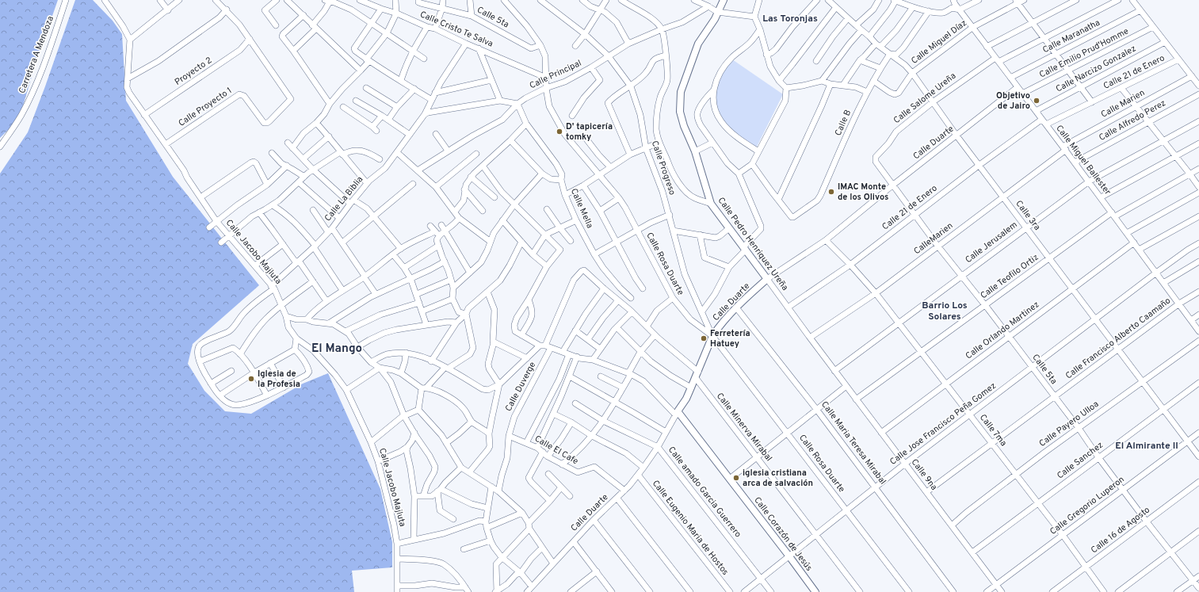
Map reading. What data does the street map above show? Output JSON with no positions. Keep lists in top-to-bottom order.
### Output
{
  "streets": {
    "street": [
      "Calle 5ta",
      "Calle Cristo Te Salva",
      "Calle Maranatha",
      "Calle Miguel Díaz",
      "Calle Emilio Prud'Homme",
      "Carretera A Mendoza",
      "Calle Narcizo Gonzalez",
      "Proyecto 2",
      "Calle 21 de Enero",
      "Calle Principal",
      "Calle Salome Ureña",
      "Calle Marien",
      "Calle Proyecto 1",
      "Calle Alfredo Perez",
      "Calle B",
      "Calle Duarte",
      "Calle Miguel Ballester",
      "Calle Progreso",
      "Calle La Biblia",
      "Calle Mella",
      "Calle 3ra",
      "CalleMarien",
      "Calle Jerusalem",
      "Calle Pedro Henriquez Ureña",
      "Calle Jacobo Majluta",
      "Calle Rosa Duarte",
      "Calle Teofilo Ortiz",
      "Calle Orlando Martinez",
      "Calle Francisco Alberto Caamaño",
      "Calle Duverge",
      "Calle Jose Francisco Peña Gomez",
      "Calle Payero Ulloa",
      "Calle Minerva Mirabal",
      "Calle 7ma",
      "Calle Maria Teresa Mirabal",
      "Calle El Cafe",
      "Calle Sanchez",
      "Calle 9na",
      "Calle amado Garcia Guerrero",
      "Calle Gregorio Luperon",
      "Calle Eugenio Maria de Hostos",
      "Calle 16 de Agosto",
      "Calle Corazón de Jesús"
    ]
  },
  "crossings": [
    ["Calle 5ta", "Calle 21 de Enero"],
    ["Calle 5ta", "Calle Salome Ureña"],
    ["Calle 5ta", "Calle Duarte"],
    ["Calle 5ta", "CalleMarien"],
    ["Calle 5ta", "Calle Jerusalem"],
    ["Calle 5ta", "Calle Rosa Duarte"],
    ["Calle 5ta", "Calle Teofilo Ortiz"],
    ["Calle 5ta", "Calle Orlando Martinez"],
    ["Calle 5ta", "Calle Francisco Alberto Caamaño"],
    ["Calle 5ta", "Calle Jose Francisco Peña Gomez"],
    ["Calle 5ta", "Calle Payero Ulloa"],
    ["Calle 5ta", "Calle Sanchez"],
    ["Calle 5ta", "Calle Gregorio Luperon"],
    ["Calle 5ta", "Calle 16 de Agosto"],
    ["Calle Cristo Te Salva", "Calle La Biblia"],
    ["Calle Cristo Te Salva", "Calle Rosa Duarte"],
    ["Calle Maranatha", "Calle Miguel Ballester"],
    ["Calle Miguel Díaz", "Calle B"],
    ["Calle Miguel Díaz", "Calle Miguel Ballester"],
    ["Calle Miguel Díaz", "Calle 3ra"],
    ["Calle Emilio Prud'Homme", "Calle Miguel Ballester"],
    ["Calle Narcizo Gonzalez", "Calle Miguel Ballester"],
    ["Proyecto 2", "Calle Proyecto 1"],
    ["Proyecto 2", "Calle Jacobo Majluta"],
    ["Calle 21 de Enero", "Calle Miguel Ballester"],
    ["Calle 21 de Enero", "Calle 3ra"],
    ["Calle 21 de Enero", "Calle Pedro Henriquez Ureña"],
    ["Calle 21 de Enero", "Calle 7ma"],
    ["Calle Principal", "Calle Progreso"],
    ["Calle Principal", "Calle Mella"],
    ["Calle Principal", "Calle Rosa Duarte"],
    ["Calle Salome Ureña", "Calle Miguel Ballester"],
    ["Calle Salome Ureña", "Calle 3ra"],
    ["Calle Marien", "Calle Miguel Ballester"],
    ["Calle Marien", "CalleMarien"],
    ["Calle Proyecto 1", "Calle Jacobo Majluta"],
    ["Calle Alfredo Perez", "Calle Miguel Ballester"],
    ["Calle B", "Calle 3ra"],
    ["Calle Duarte", "Calle Miguel Ballester"],
    ["Calle Duarte", "Calle Progreso"],
    ["Calle Duarte", "Calle 3ra"],
    ["Calle Duarte", "Calle Pedro Henriquez Ureña"],
    ["Calle Duarte", "Calle Rosa Duarte"],
    ["Calle Duarte", "Calle Minerva Mirabal"],
    ["Calle Duarte", "Calle 7ma"],
    ["Calle Duarte", "Calle Maria Teresa Mirabal"],
    ["Calle Duarte", "Calle El Cafe"],
    ["Calle Duarte", "Calle amado Garcia Guerrero"],
    ["Calle Duarte", "Calle Eugenio Maria de Hostos"],
    ["Calle Duarte", "Calle Corazón de Jesús"],
    ["Calle Miguel Ballester", "CalleMarien"],
    ["Calle Miguel Ballester", "Calle Jerusalem"],
    ["Calle Miguel Ballester", "Calle Teofilo Ortiz"],
    ["Calle Miguel Ballester", "Calle Orlando Martinez"],
    ["Calle Miguel Ballester", "Calle Francisco Alberto Caamaño"],
    ["Calle Miguel Ballester", "Calle Jose Francisco Peña Gomez"],
    ["Calle Progreso", "Calle Rosa Duarte"],
    ["Calle La Biblia", "Calle Jacobo Majluta"],
    ["Calle 3ra", "CalleMarien"],
    ["Calle 3ra", "Calle Jerusalem"],
    ["Calle 3ra", "Calle Teofilo Ortiz"],
    ["Calle 3ra", "Calle Orlando Martinez"],
    ["Calle 3ra", "Calle Francisco Alberto Caamaño"],
    ["Calle 3ra", "Calle Jose Francisco Peña Gomez"],
    ["Calle 3ra", "Calle Payero Ulloa"],
    ["Calle 3ra", "Calle Sanchez"],
    ["Calle 3ra", "Calle Gregorio Luperon"],
    ["CalleMarien", "Calle Pedro Henriquez Ureña"],
    ["CalleMarien", "Calle 7ma"],
    ["CalleMarien", "Calle 9na"],
    ["Calle Jerusalem", "Calle 7ma"],
    ["Calle Jerusalem", "Calle 9na"],
    ["Calle Pedro Henriquez Ureña", "Calle 9na"],
    ["Calle Rosa Duarte", "Calle Jose Francisco Peña Gomez"],
    ["Calle Teofilo Ortiz", "Calle 7ma"],
    ["Calle Teofilo Ortiz", "Calle 9na"],
    ["Calle Orlando Martinez", "Calle 7ma"],
    ["Calle Orlando Martinez", "Calle 9na"],
    ["Calle Francisco Alberto Caamaño", "Calle 7ma"],
    ["Calle Francisco Alberto Caamaño", "Calle 9na"],
    ["Calle Duverge", "Calle El Cafe"],
    ["Calle Jose Francisco Peña Gomez", "Calle Minerva Mirabal"],
    ["Calle Jose Francisco Peña Gomez", "Calle 7ma"],
    ["Calle Jose Francisco Peña Gomez", "Calle Maria Teresa Mirabal"],
    ["Calle Jose Francisco Peña Gomez", "Calle 9na"],
    ["Calle Jose Francisco Peña Gomez", "Calle amado Garcia Guerrero"],
    ["Calle Jose Francisco Peña Gomez", "Calle Corazón de Jesús"],
    ["Calle Payero Ulloa", "Calle 7ma"],
    ["Calle Payero Ulloa", "Calle 9na"],
    ["Calle 7ma", "Calle Sanchez"],
    ["Calle 7ma", "Calle Gregorio Luperon"],
    ["Calle 7ma", "Calle 16 de Agosto"],
    ["Calle Sanchez", "Calle 9na"],
    ["Calle 9na", "Calle Gregorio Luperon"]
  ],
  "districts": [
    "Las Toronjas",
    "Barrio Los Solares",
    "El Mango",
    "El Almirante II"
  ],
  "places": [
    "Objetivo de Jairo",
    "D' tapicería tomky",
    "IMAC Monte de los Olivos",
    "Ferretería Hatuey",
    "Iglesia de la Profesia",
    "iglesia cristiana arca de salvación"
  ]
}
